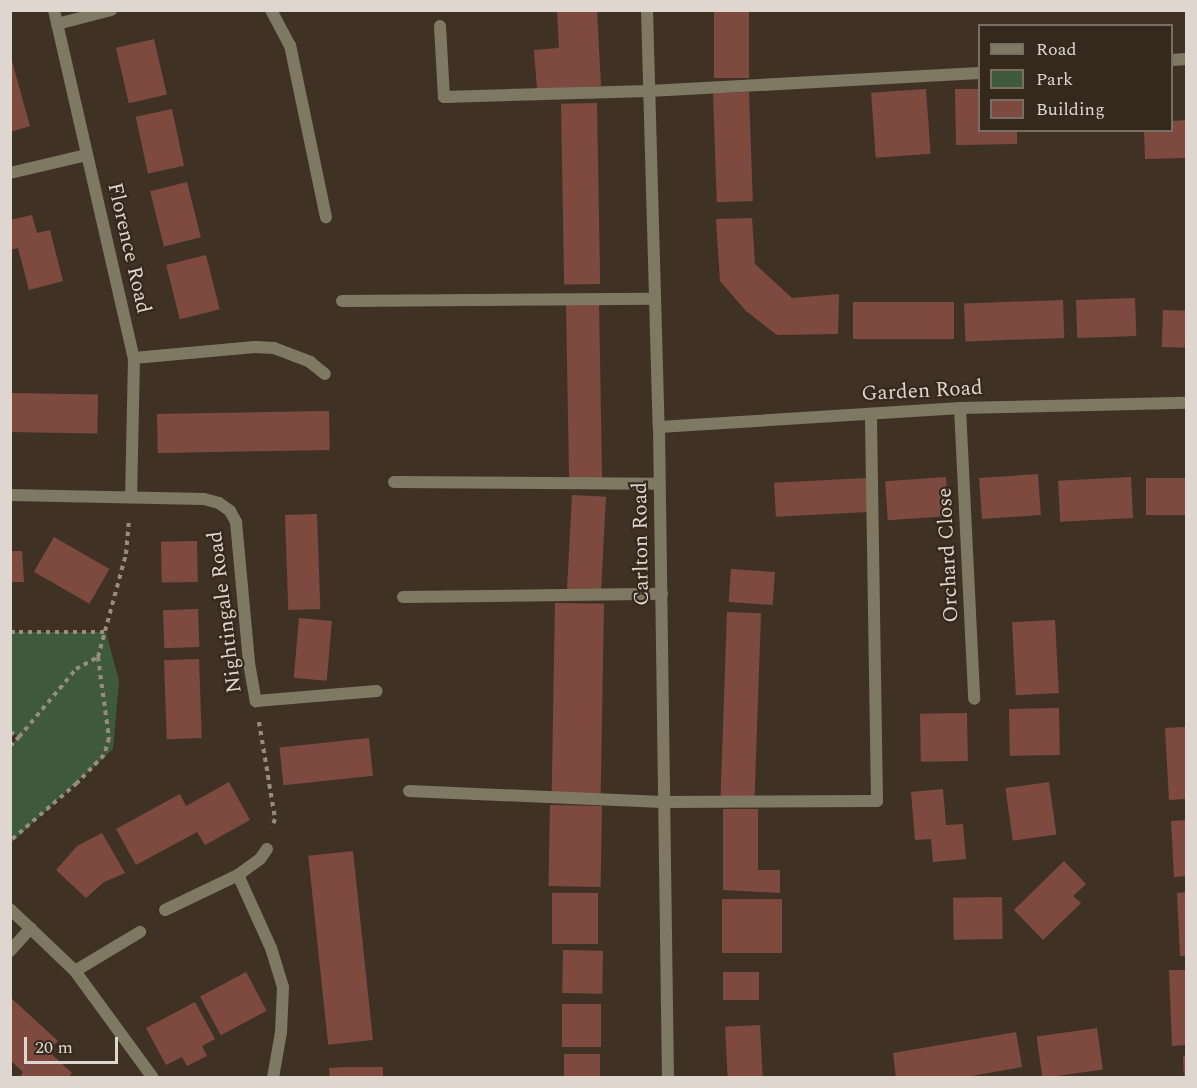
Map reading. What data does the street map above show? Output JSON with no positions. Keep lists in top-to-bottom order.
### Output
{
  "streets": {
    "street": [
      "Florence Road",
      "Garden Road",
      "Carlton Road",
      "Orchard Close",
      "Nightingale Road"
    ]
  },
  "crossings": [
    ["Florence Road", "Nightingale Road"],
    ["Garden Road", "Carlton Road"],
    ["Garden Road", "Orchard Close"]
  ],
  "legend": ["Road", "Park", "Building"],
  "scale_bar": "20 m"
}
